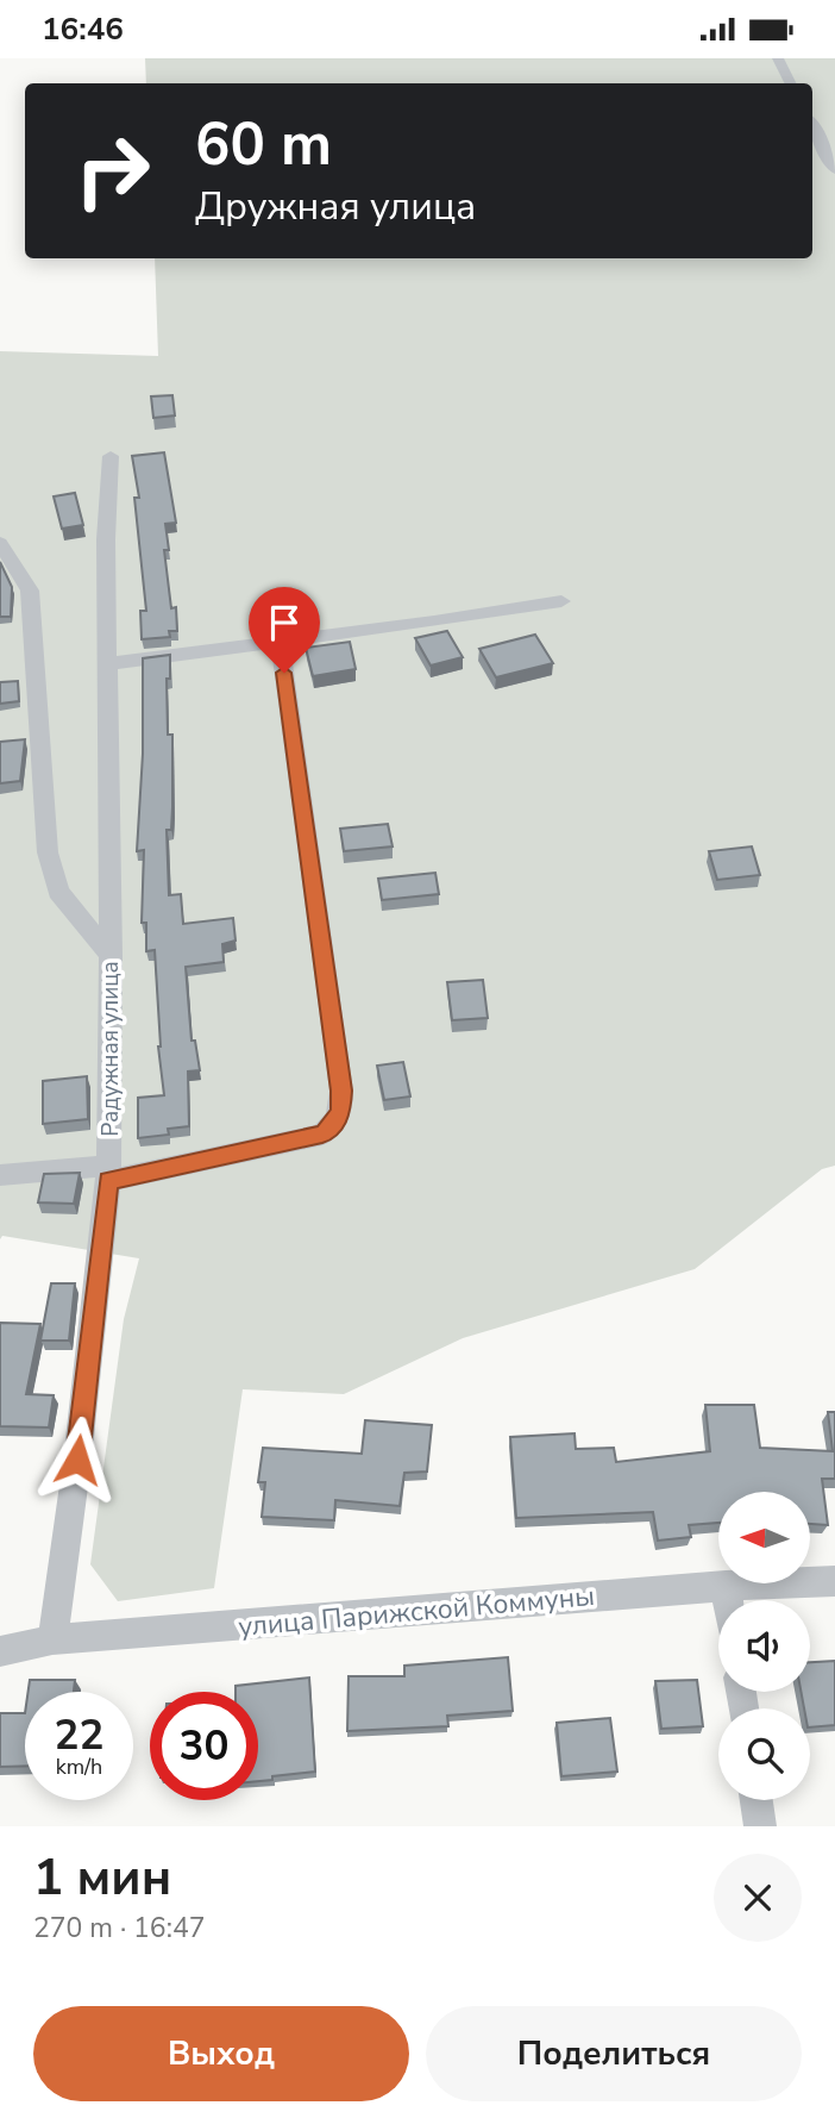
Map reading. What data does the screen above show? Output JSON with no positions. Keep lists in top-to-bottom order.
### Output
{
  "streets": {
    "street": ["Радужная улица", "улица Парижской Коммуны"]
  },
  "crossings": [
    ["Радужная улица", "улица Парижской Коммуны"]
  ],
  "north": "left",
  "page": {
    "status": "16:46",
    "turn": ["60 m", "Дружная улица"],
    "speed": "22 km/h",
    "limit": "30",
    "heading": ["1 мин", "270 m · 16:47"],
    "buttons": ["Выход", "Поделиться"]
  }
}
